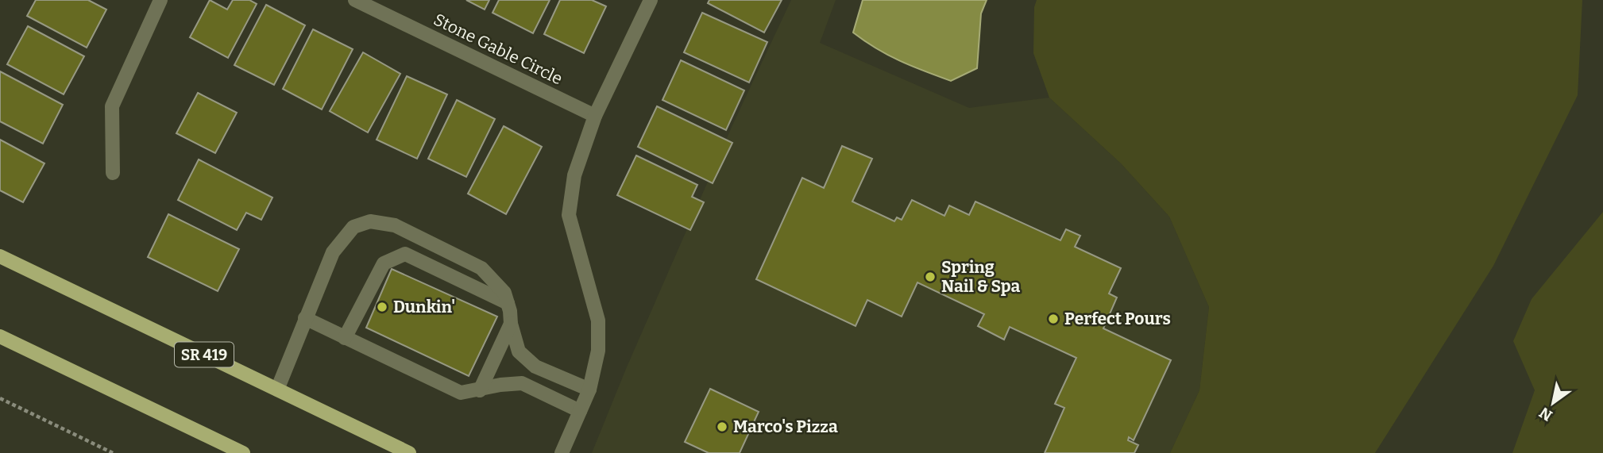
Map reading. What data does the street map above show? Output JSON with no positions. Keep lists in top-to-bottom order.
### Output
{
  "streets": {
    "main road": ["SR 419"],
    "street": ["Stone Gable Circle"]
  },
  "places": [
    "Spring Nail & Spa",
    "Dunkin'",
    "Perfect Pours",
    "Marco's Pizza"
  ],
  "north": "bottom left"
}
